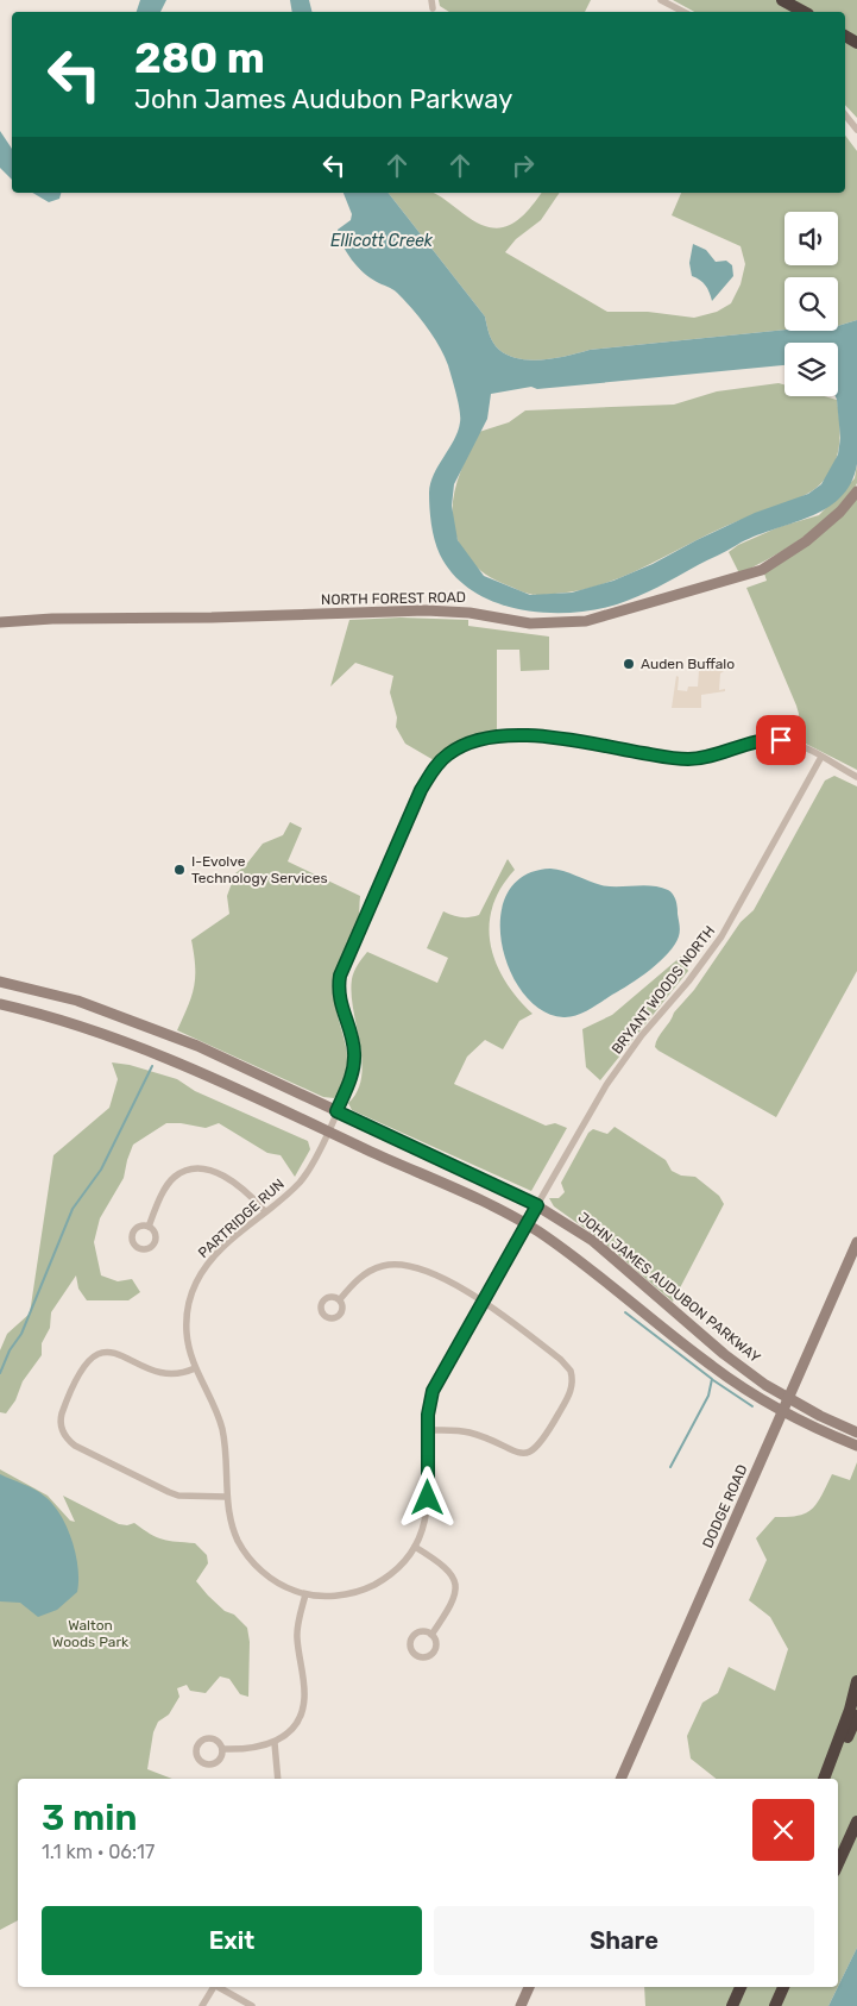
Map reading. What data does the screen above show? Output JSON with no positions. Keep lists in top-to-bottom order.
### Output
{
  "streets": {
    "main road": ["NORTH FOREST ROAD", "JOHN JAMES AUDUBON PARKWAY", "DODGE ROAD"],
    "street": ["BRYANT WOODS NORTH", "PARTRIDGE RUN"]
  },
  "crossings": [
    ["BRYANT WOODS NORTH", "PARTRIDGE RUN"],
    ["BRYANT WOODS NORTH", "JOHN JAMES AUDUBON PARKWAY"],
    ["PARTRIDGE RUN", "JOHN JAMES AUDUBON PARKWAY"],
    ["JOHN JAMES AUDUBON PARKWAY", "DODGE ROAD"]
  ],
  "water": ["Ellicott Creek"],
  "parks": ["Walton Woods Park"],
  "places": ["Auden Buffalo", "I-Evolve Technology Services"],
  "page": {
    "turn": ["280 m", "John James Audubon Parkway"],
    "heading": ["3 min", "1.1 km · 06:17"],
    "buttons": ["Exit", "Share"]
  }
}
